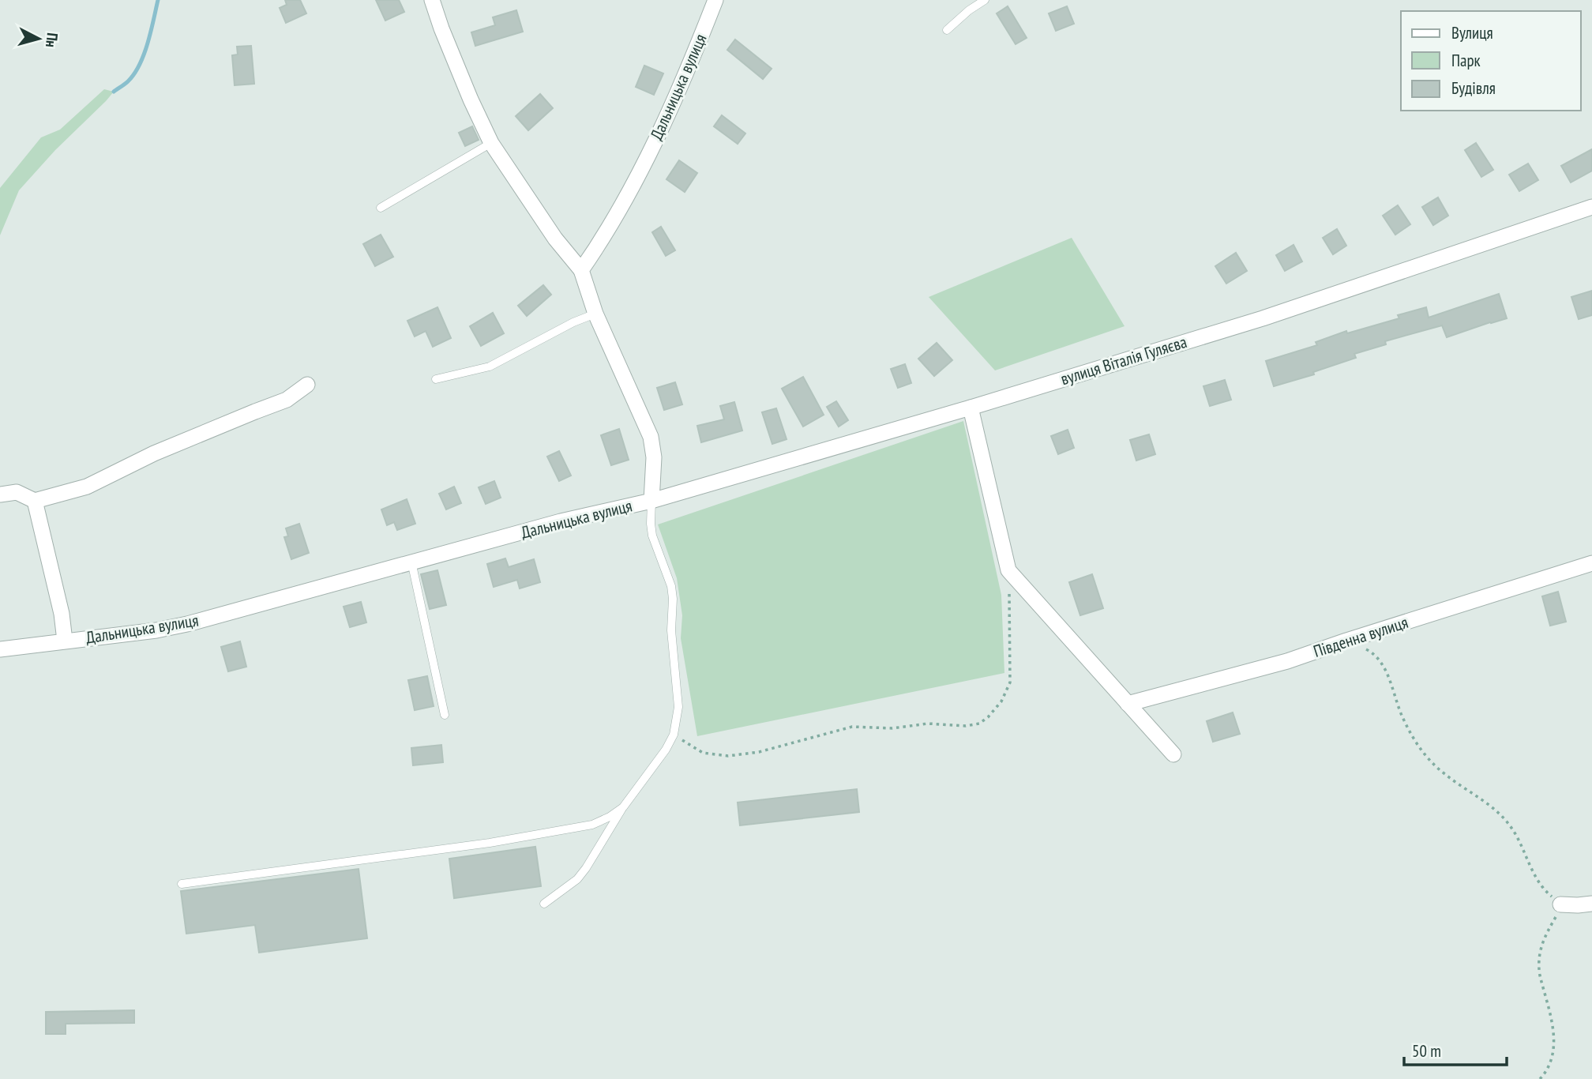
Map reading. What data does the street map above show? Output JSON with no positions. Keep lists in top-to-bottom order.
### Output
{
  "streets": {
    "street": ["Дальницька вулиця", "вулиця Віталія Гуляєва", "Південна вулиця"]
  },
  "crossings": [
    ["Дальницька вулиця", "вулиця Віталія Гуляєва"]
  ],
  "legend": ["Вулиця", "Парк", "Будівля"],
  "scale_bar": "50 m",
  "north": "right"
}
